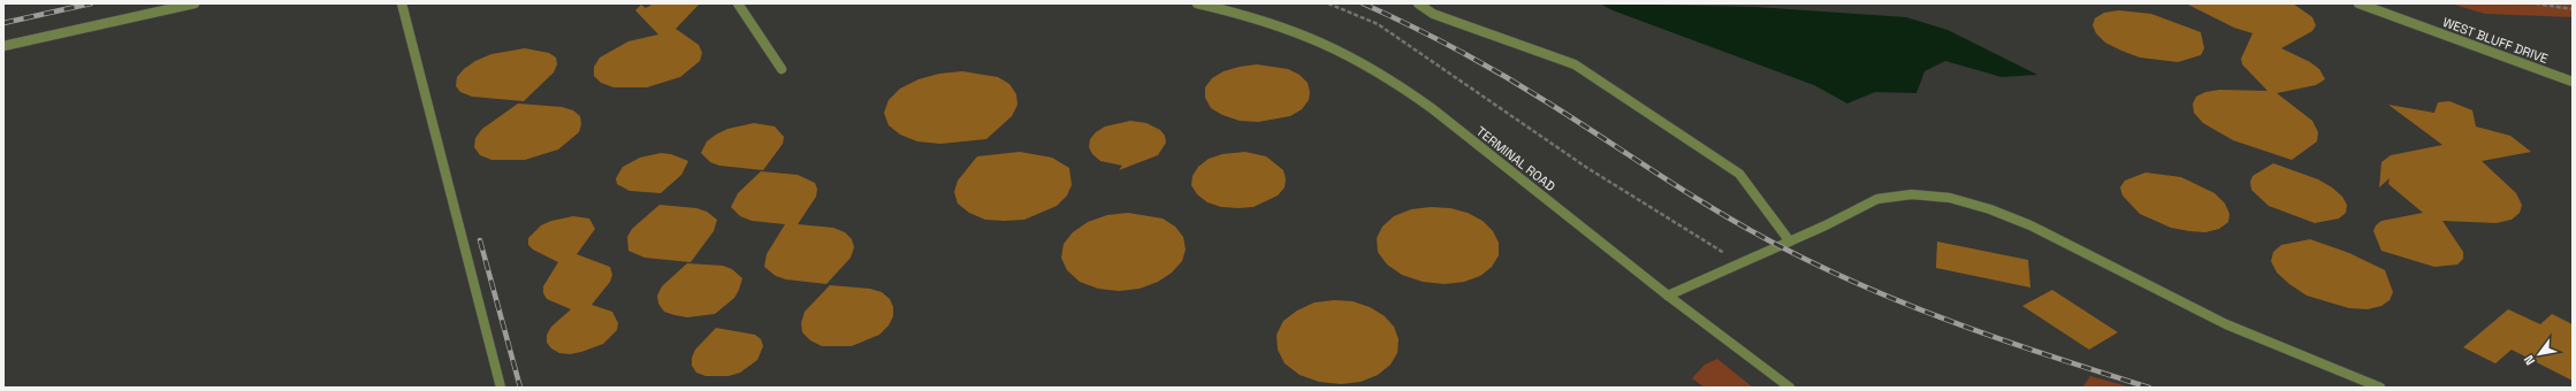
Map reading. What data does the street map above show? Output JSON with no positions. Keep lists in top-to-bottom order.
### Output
{
  "streets": {
    "street": ["WEST BLUFF DRIVE", "TERMINAL ROAD"]
  },
  "north": "bottom left"
}
